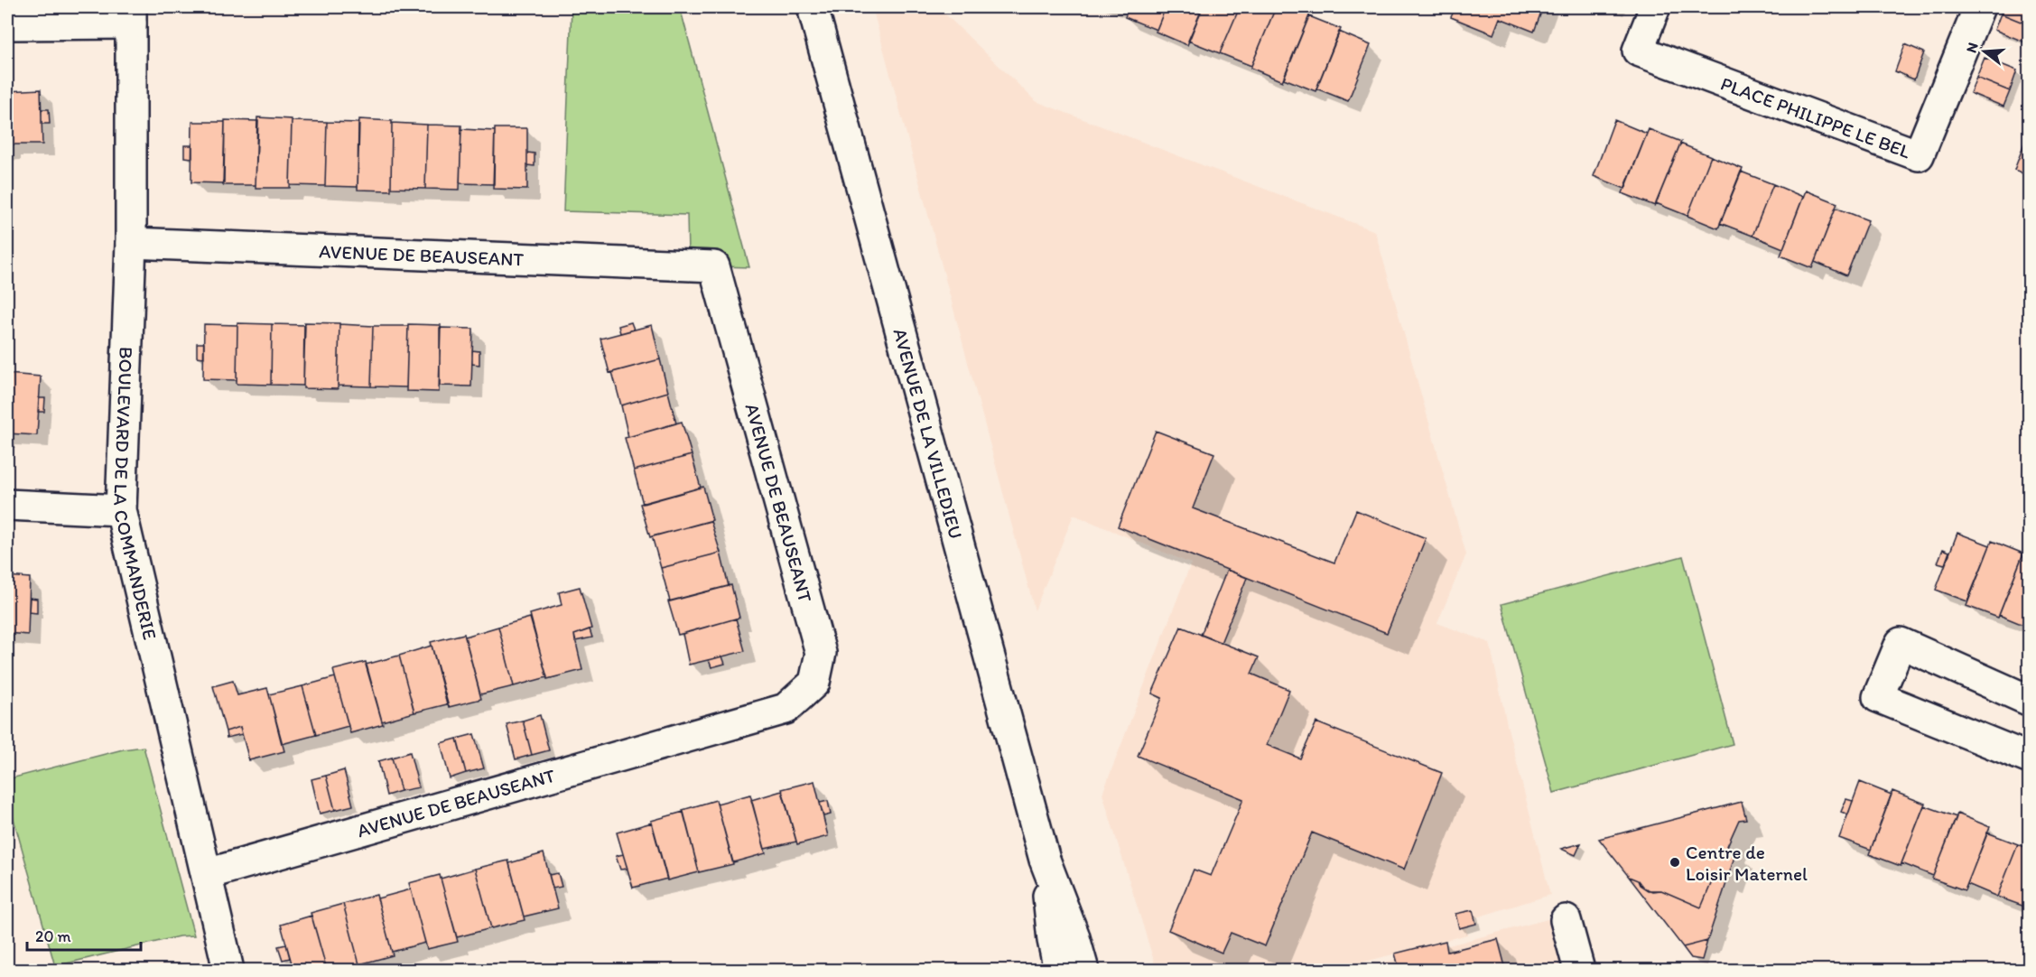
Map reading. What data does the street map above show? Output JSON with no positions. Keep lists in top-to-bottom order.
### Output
{
  "streets": {
    "street": [
      "PLACE PHILIPPE LE BEL",
      "AVENUE DE BEAUSEANT",
      "AVENUE DE LA VILLEDIEU",
      "BOULEVARD DE LA COMMANDERIE"
    ]
  },
  "crossings": [
    ["AVENUE DE BEAUSEANT", "BOULEVARD DE LA COMMANDERIE"]
  ],
  "places": ["Centre de Loisir Maternel"],
  "scale_bar": "20 m",
  "north": "left"
}
